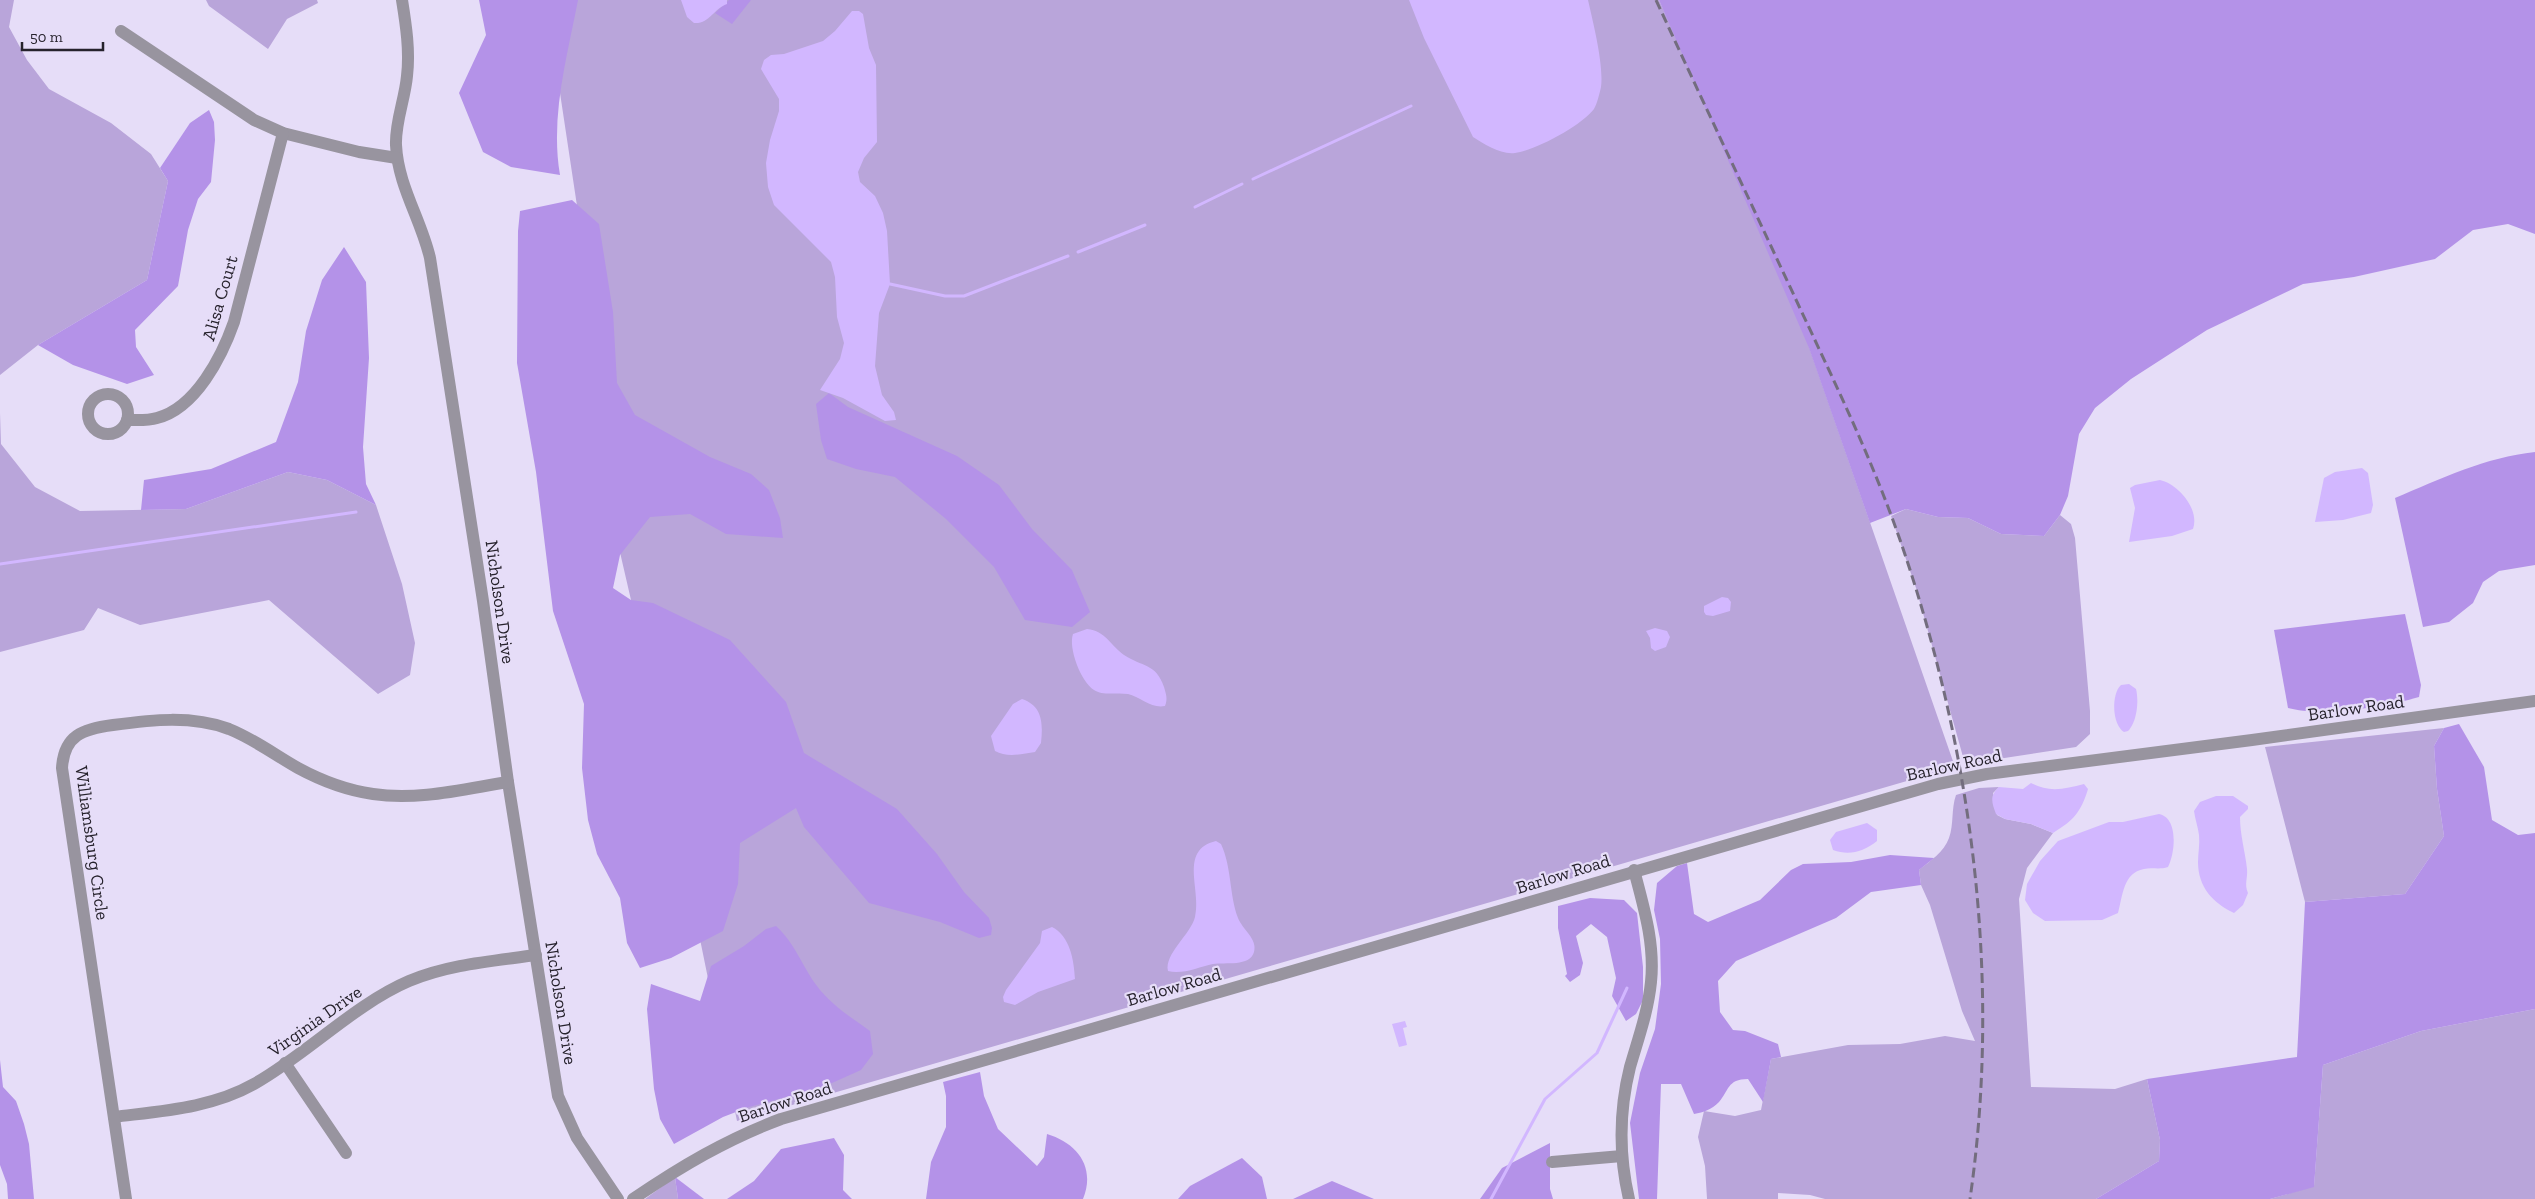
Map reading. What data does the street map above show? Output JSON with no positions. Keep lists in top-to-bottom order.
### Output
{
  "streets": {
    "street": [
      "Alisa Court",
      "Nicholson Drive",
      "Barlow Road",
      "Williamsburg Circle",
      "Virginia Drive"
    ]
  },
  "crossings": [
    ["Nicholson Drive", "Williamsburg Circle"],
    ["Nicholson Drive", "Virginia Drive"],
    ["Williamsburg Circle", "Virginia Drive"]
  ],
  "scale_bar": "50 m"
}
